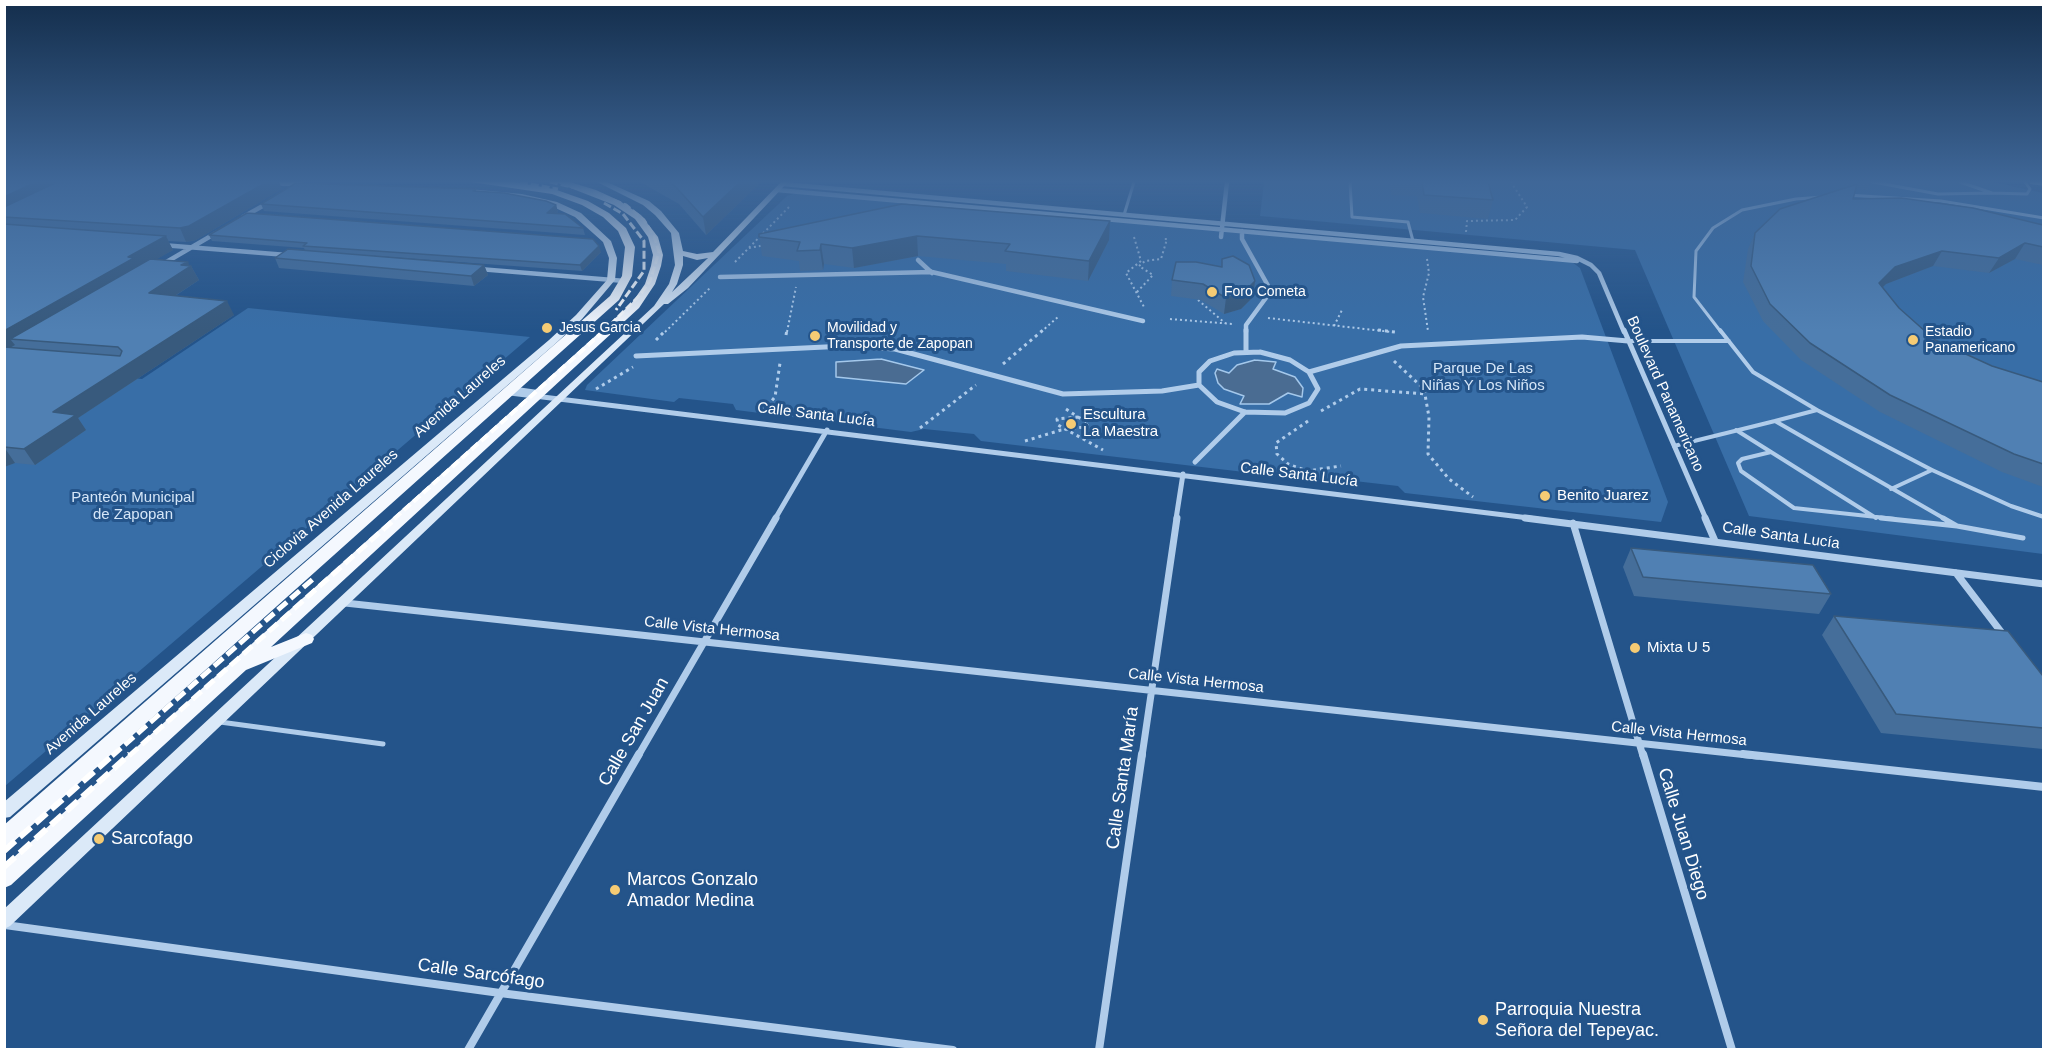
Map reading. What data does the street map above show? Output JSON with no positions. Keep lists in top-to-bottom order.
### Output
{
  "streets": {
    "main road": ["Avenida Laureles"],
    "street": [
      "Boulevard Panamericano",
      "Calle Santa Lucía",
      "Calle Vista Hermosa",
      "Calle San Juan",
      "Calle Santa María",
      "Calle Juan Diego",
      "Calle Sarcófago"
    ]
  },
  "crossings": [
    ["Boulevard Panamericano", "Calle Santa Lucía"],
    ["Avenida Laureles", "Calle Santa Lucía"],
    ["Calle Santa Lucía", "Calle San Juan"],
    ["Calle Santa Lucía", "Calle Santa María"],
    ["Calle Santa Lucía", "Calle Juan Diego"],
    ["Calle Vista Hermosa", "Calle San Juan"],
    ["Calle Vista Hermosa", "Calle Santa María"],
    ["Calle Vista Hermosa", "Calle Juan Diego"],
    ["Calle San Juan", "Calle Sarcófago"]
  ],
  "parks": ["Parque De Las Niñas Y Los Niños", "Panteón Municipal de Zapopan"],
  "places": [
    "Foro Cometa",
    "Jesus Garcia",
    "Movilidad y Transporte de Zapopan",
    "Estadio Panamericano",
    "Escultura La Maestra",
    "Benito Juarez",
    "Mixta U 5",
    "Sarcofago",
    "Marcos Gonzalo Amador Medina",
    "Parroquia Nuestra Señora del Tepeyac."
  ]
}
